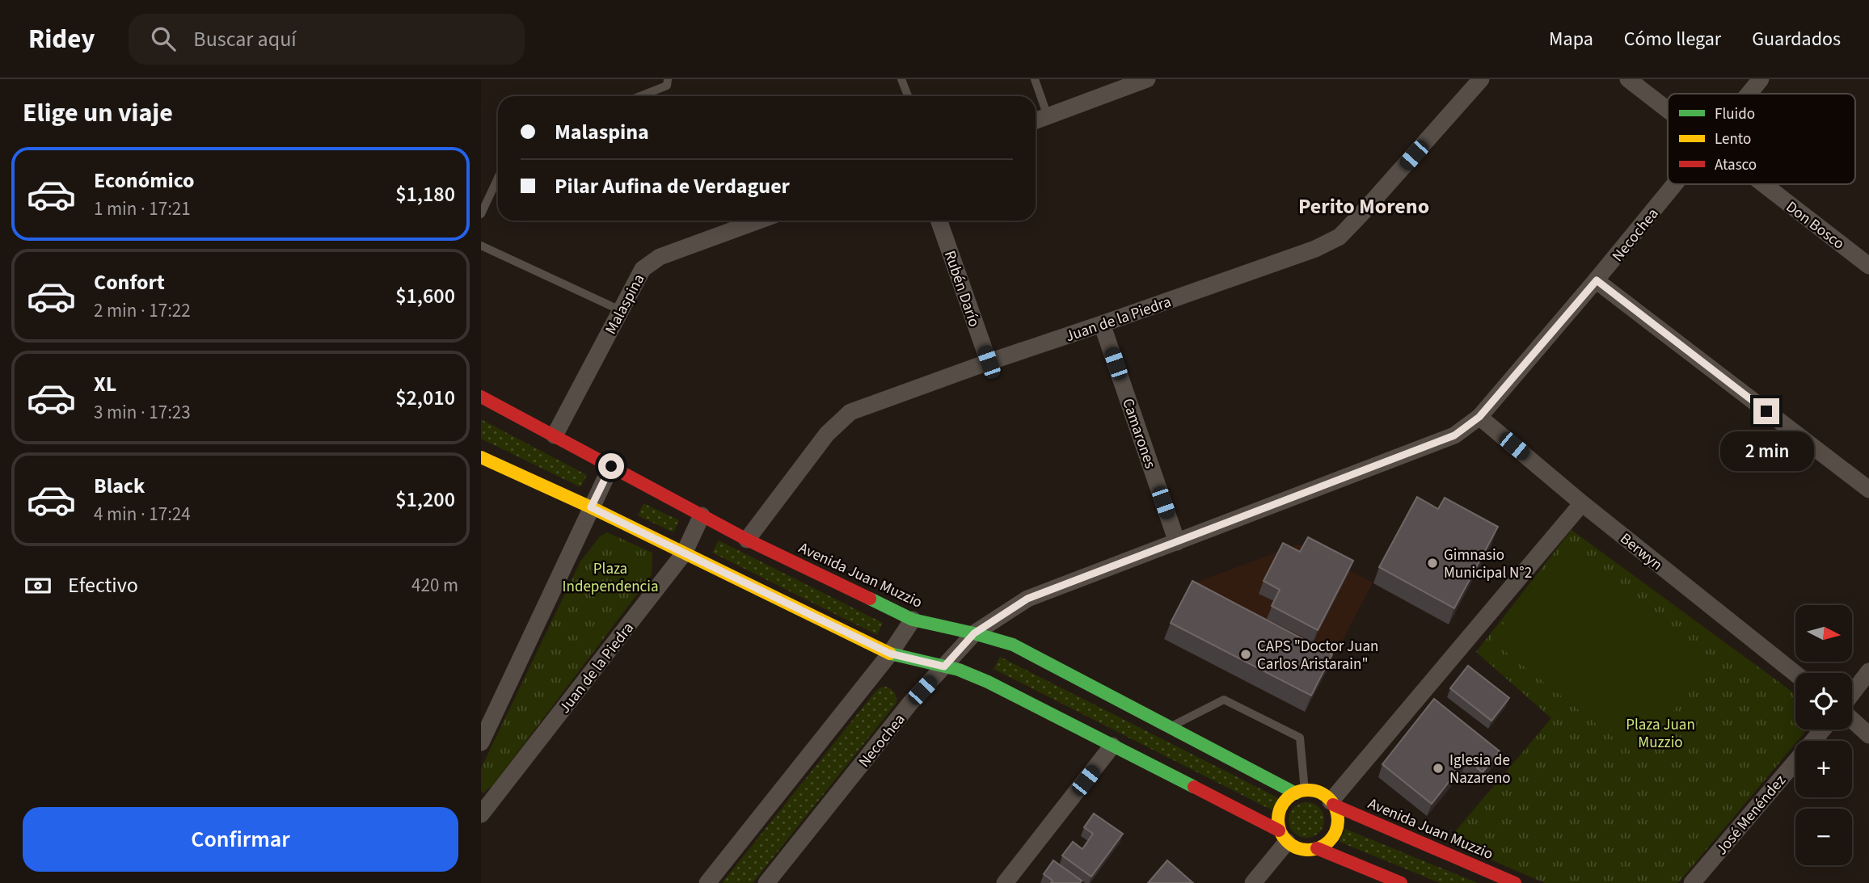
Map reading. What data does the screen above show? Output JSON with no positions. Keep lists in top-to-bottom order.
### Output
{
  "streets": {
    "main road": ["Avenida Juan Muzzio"],
    "street": [
      "Don Bosco",
      "Necochea",
      "Rubén Darío",
      "Malaspina",
      "Juan de la Piedra",
      "Camarones",
      "Berwyn",
      "José Menéndez"
    ]
  },
  "crossings": [
    ["Necochea", "Camarones"],
    ["Necochea", "Berwyn"],
    ["Necochea", "Avenida Juan Muzzio"],
    ["Rubén Darío", "Juan de la Piedra"],
    ["Malaspina", "Avenida Juan Muzzio"],
    ["Juan de la Piedra", "Camarones"],
    ["Juan de la Piedra", "Avenida Juan Muzzio"]
  ],
  "districts": ["Perito Moreno"],
  "parks": ["Plaza Independencia", "Plaza Juan Muzzio"],
  "places": ["Gimnasio Municipal N°2", "CAPS \"Doctor Juan Carlos Aristarain\"", "Iglesia de Nazareno"],
  "legend": ["Fluido", "Lento", "Atasco"],
  "north": "right",
  "page": {
    "header": "Ridey",
    "search": "Buscar aquí",
    "nav": ["Mapa", "Cómo llegar", "Guardados"],
    "heading": "Elige un viaje",
    "banner": ["Malaspina", "Pilar Aufina de Verdaguer"],
    "list": [
      {
        "name": "Económico",
        "note": "1 min · 17:21",
        "value": "$1,180"
      },
      {
        "name": "Confort",
        "note": "2 min · 17:22",
        "value": "$1,600"
      },
      {
        "name": "XL",
        "note": "3 min · 17:23",
        "value": "$2,010"
      },
      {
        "name": "Black",
        "note": "4 min · 17:24",
        "value": "$1,200"
      }
    ],
    "bubble": "2 min",
    "pay": ["Efectivo", "420 m"],
    "map_buttons": ["+", "−"],
    "buttons": "Confirmar"
  }
}
